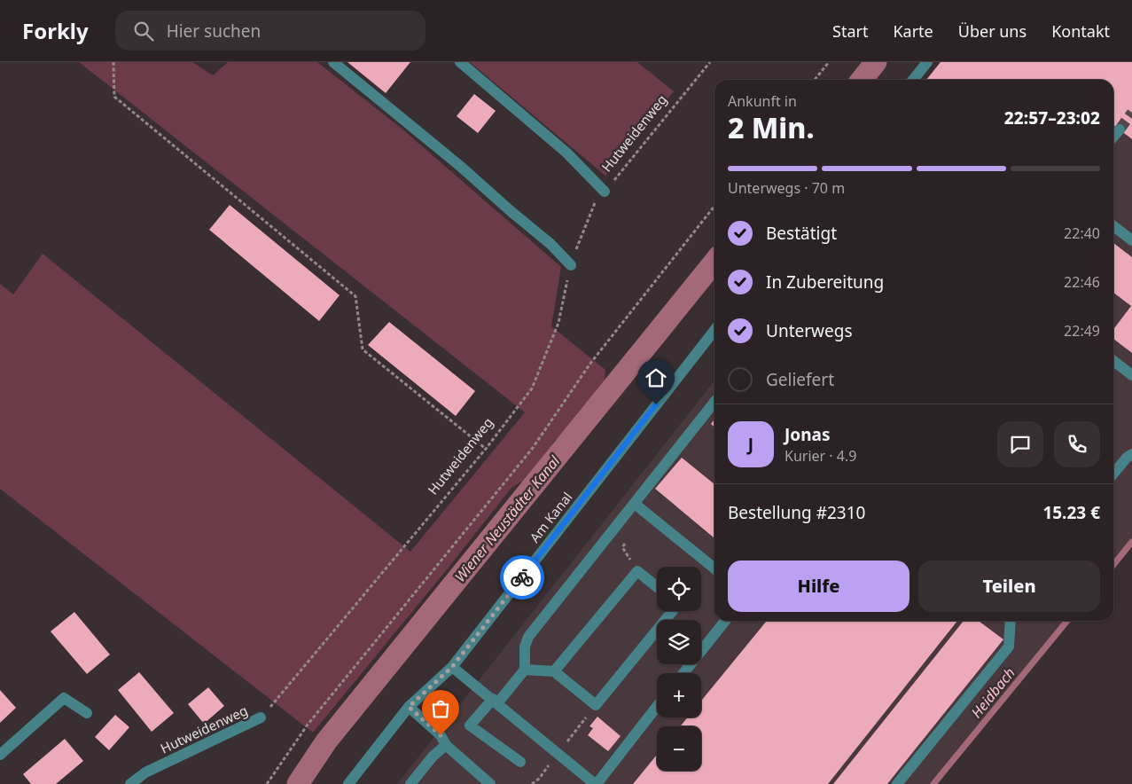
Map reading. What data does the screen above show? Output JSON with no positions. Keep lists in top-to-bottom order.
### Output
{
  "streets": {
    "street": ["Hutweidenweg", "Am Kanal"]
  },
  "water": ["Wiener Neustädter Kanal", "Heidbach"],
  "page": {
    "header": "Forkly",
    "search": "Hier suchen",
    "nav": [
      "Start",
      "Karte",
      "Über uns",
      "Kontakt"
    ],
    "heading": ["2 Min.", "Ankunft in", "22:57–23:02"],
    "panel": [
      "Jonas",
      "Kurier · 4.9",
      "Bestellung #2310",
      "15.23 €"
    ],
    "bar": "Unterwegs · 70 m",
    "list": [
      ["Bestätigt", "22:40"],
      ["In Zubereitung", "22:46"],
      ["Unterwegs", "22:49"],
      "Geliefert"
    ],
    "round": "J",
    "buttons": ["Hilfe", "Teilen"],
    "map_buttons": ["+", "−"]
  }
}
